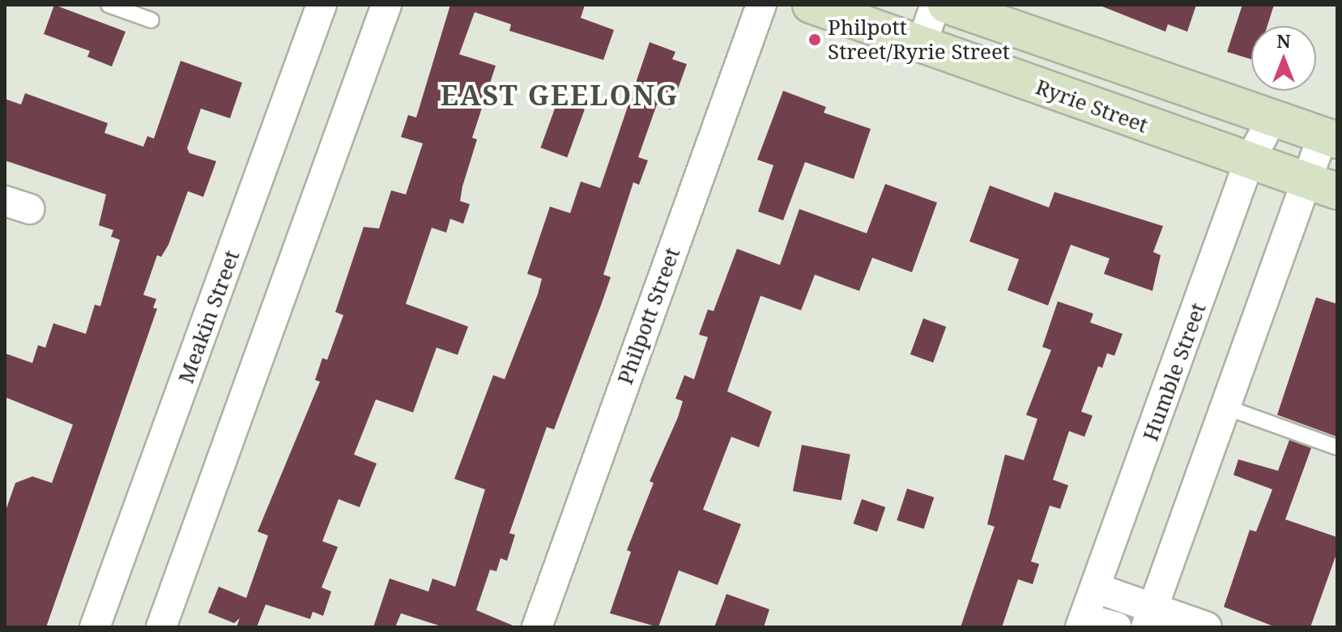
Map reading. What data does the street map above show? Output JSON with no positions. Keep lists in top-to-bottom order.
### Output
{
  "streets": {
    "main road": ["Ryrie Street"],
    "street": ["Philpott Street", "Meakin Street", "Humble Street"]
  },
  "crossings": [
    ["Ryrie Street", "Humble Street"]
  ],
  "districts": ["EAST GEELONG"],
  "places": ["Philpott Street/Ryrie Street"],
  "north": "top"
}
